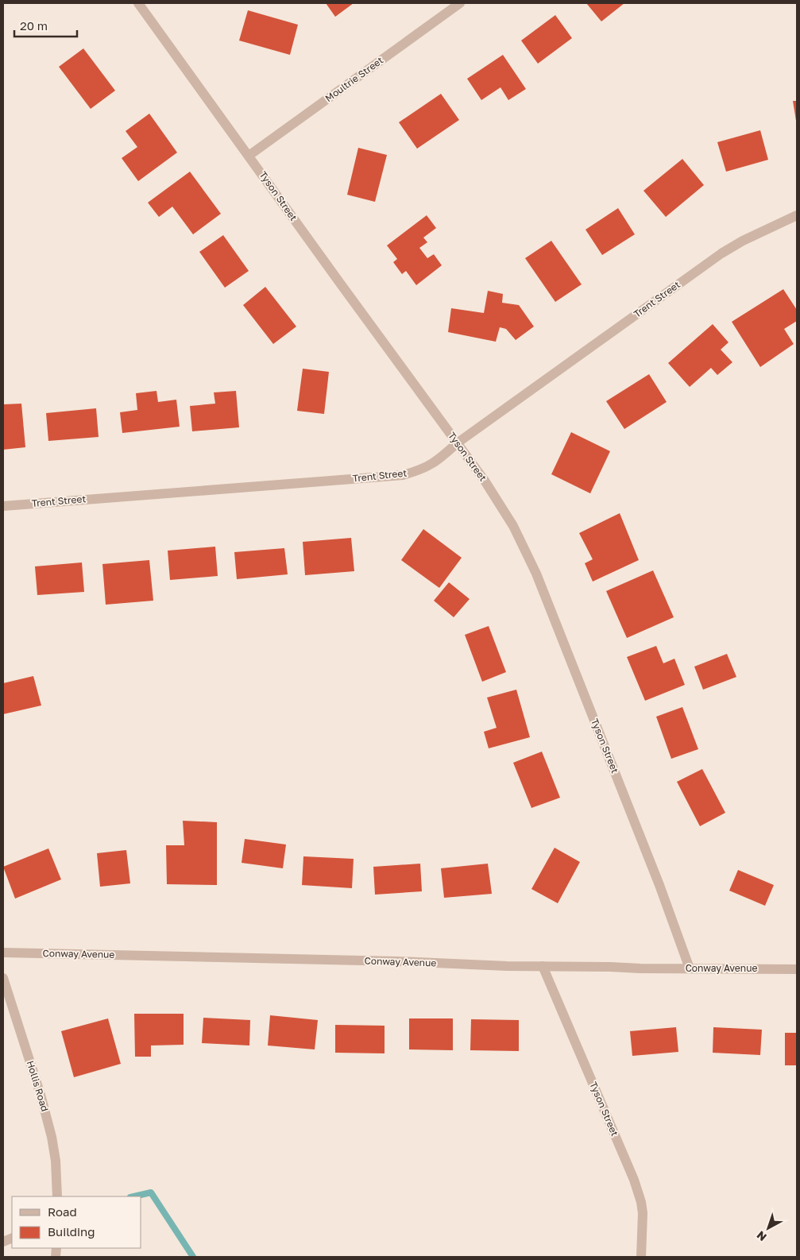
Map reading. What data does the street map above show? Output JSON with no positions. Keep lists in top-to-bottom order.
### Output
{
  "streets": {
    "street": [
      "Moultrie Street",
      "Tyson Street",
      "Trent Street",
      "Conway Avenue",
      "Hollis Road"
    ]
  },
  "crossings": [
    ["Moultrie Street", "Tyson Street"],
    ["Tyson Street", "Trent Street"],
    ["Tyson Street", "Conway Avenue"]
  ],
  "legend": ["Road", "Building"],
  "scale_bar": "20 m",
  "north": "bottom left"
}
